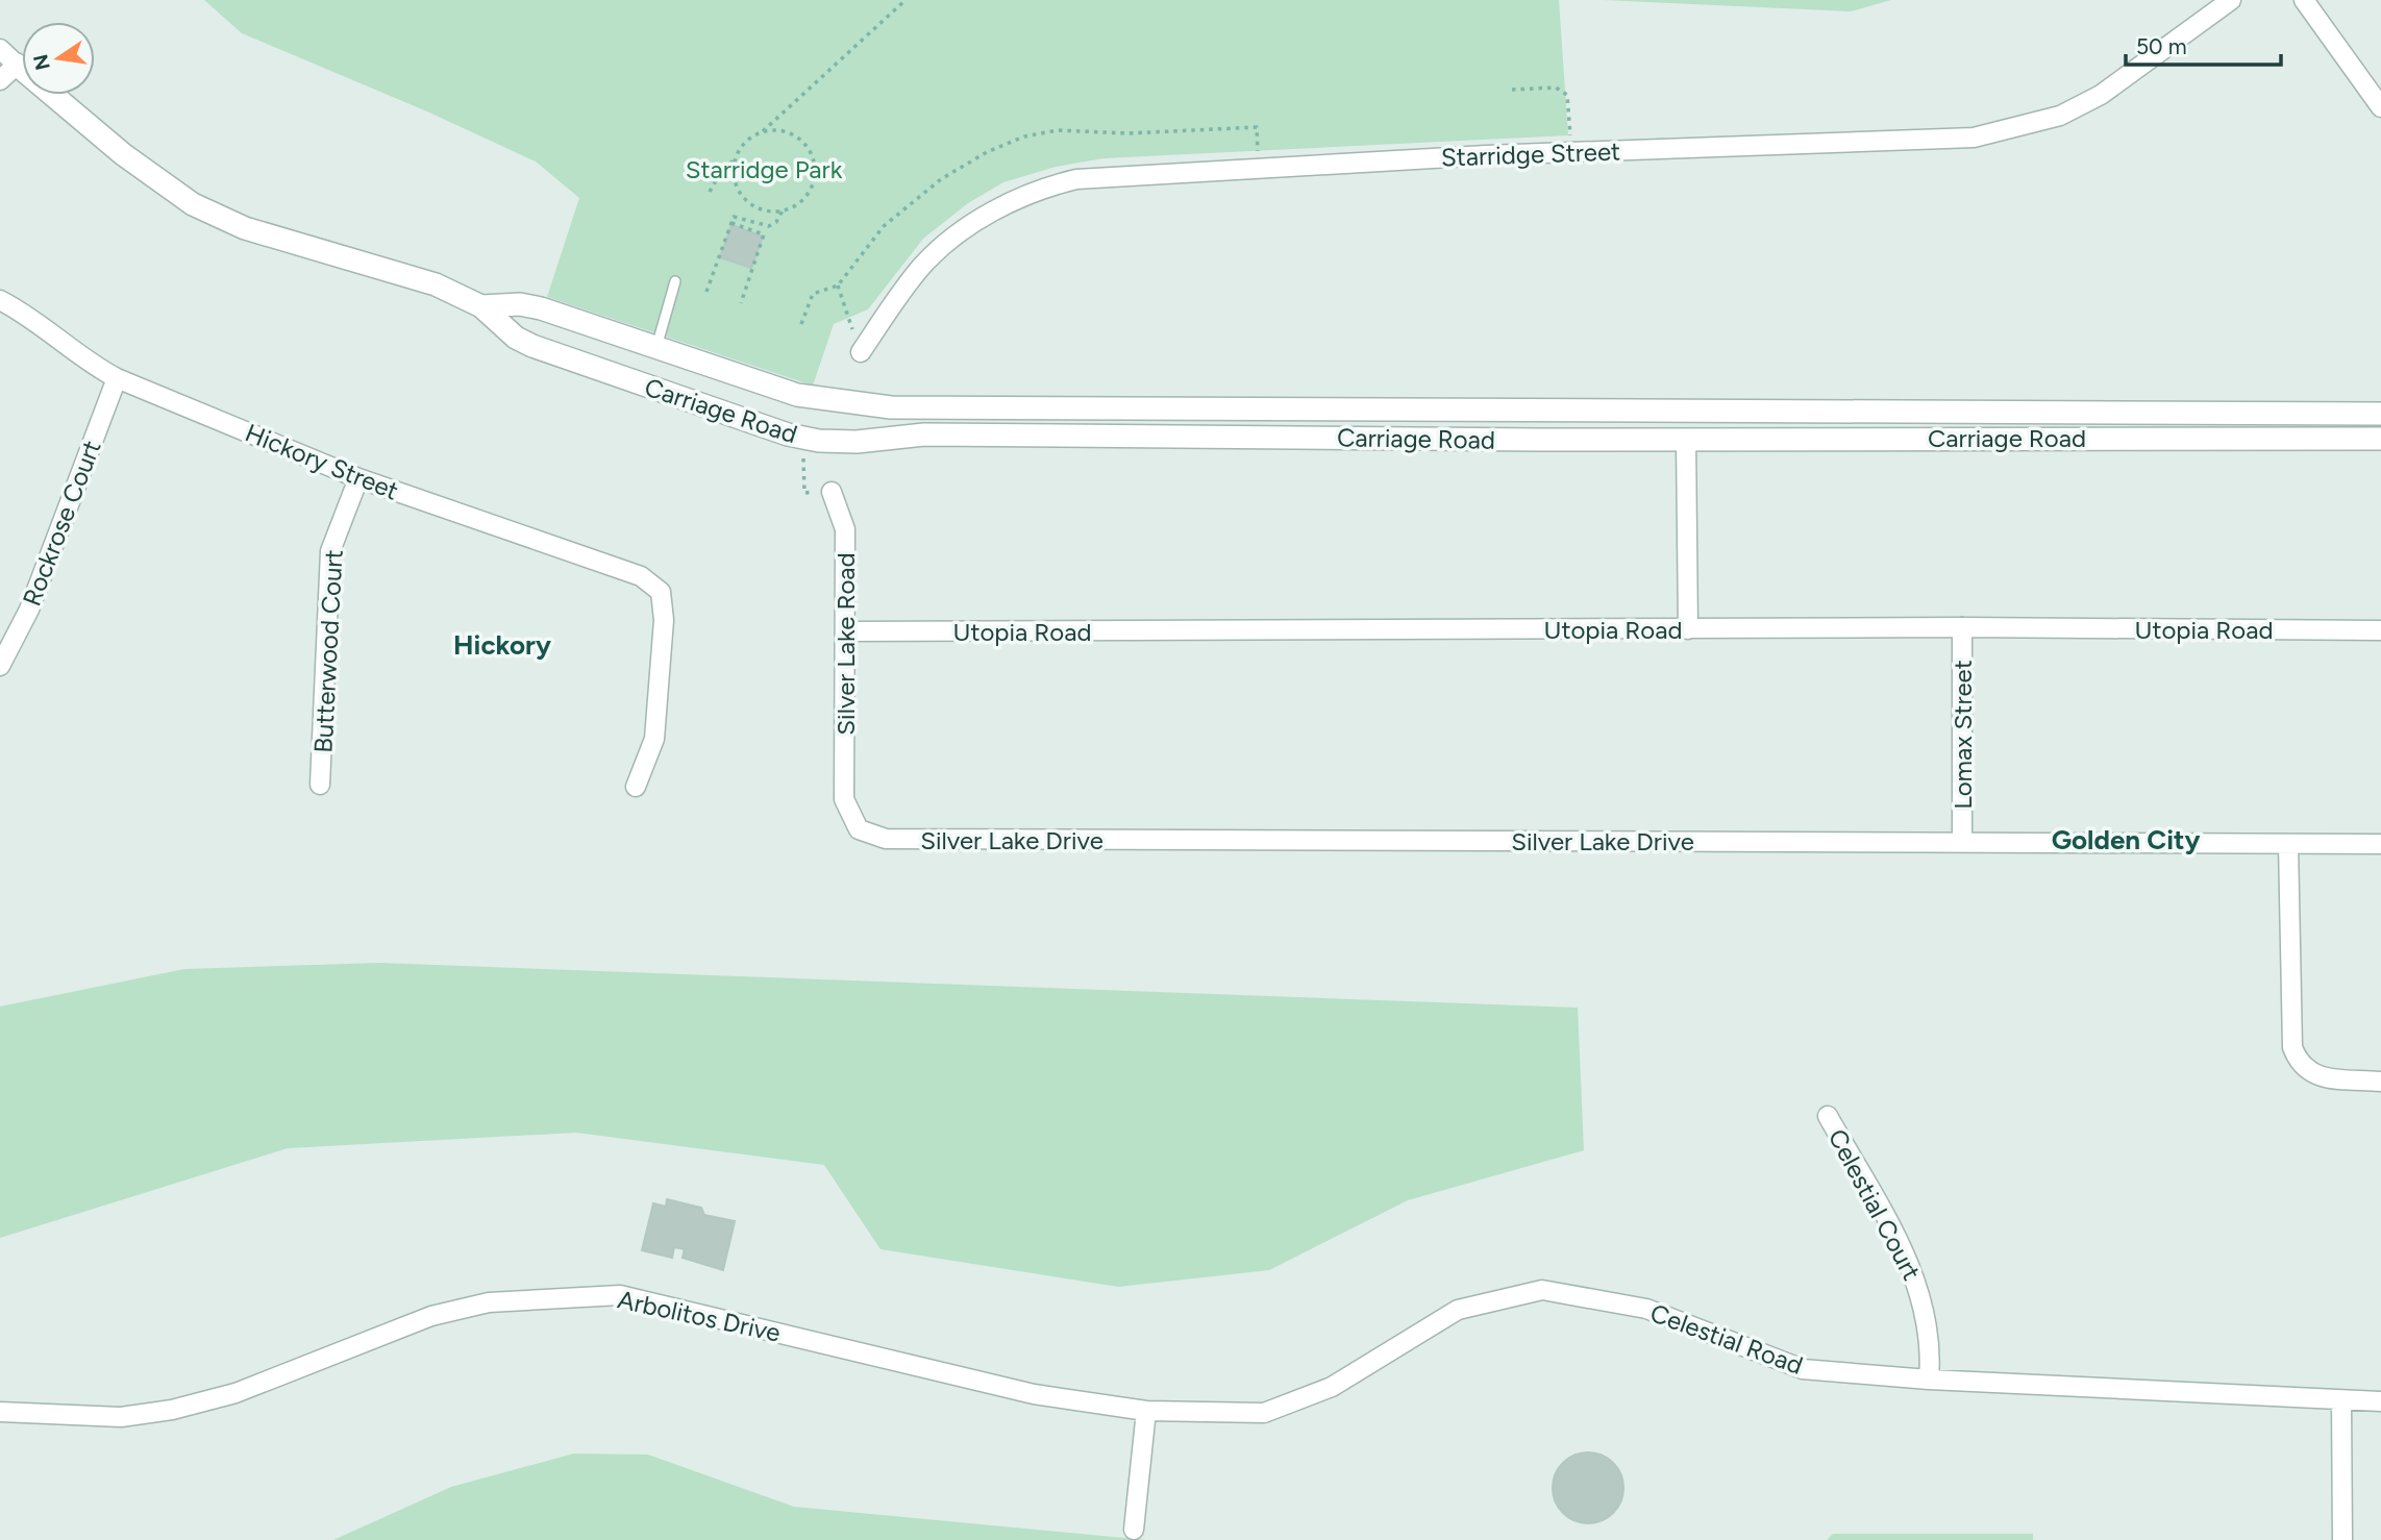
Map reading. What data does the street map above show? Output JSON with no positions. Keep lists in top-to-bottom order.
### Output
{
  "streets": {
    "street": [
      "Starridge Street",
      "Carriage Road",
      "Hickory Street",
      "Rockrose Court",
      "Utopia Road",
      "Silver Lake Road",
      "Butterwood Court",
      "Lomax Street",
      "Silver Lake Drive",
      "Celestial Court",
      "Arbolitos Drive",
      "Celestial Road"
    ]
  },
  "crossings": [
    ["Hickory Street", "Rockrose Court"],
    ["Hickory Street", "Butterwood Court"],
    ["Utopia Road", "Silver Lake Road"],
    ["Utopia Road", "Lomax Street"],
    ["Silver Lake Road", "Silver Lake Drive"],
    ["Lomax Street", "Silver Lake Drive"],
    ["Celestial Court", "Celestial Road"],
    ["Arbolitos Drive", "Celestial Road"]
  ],
  "districts": ["Hickory", "Golden City"],
  "parks": ["Starridge Park"],
  "scale_bar": "50 m",
  "north": "left"
}
